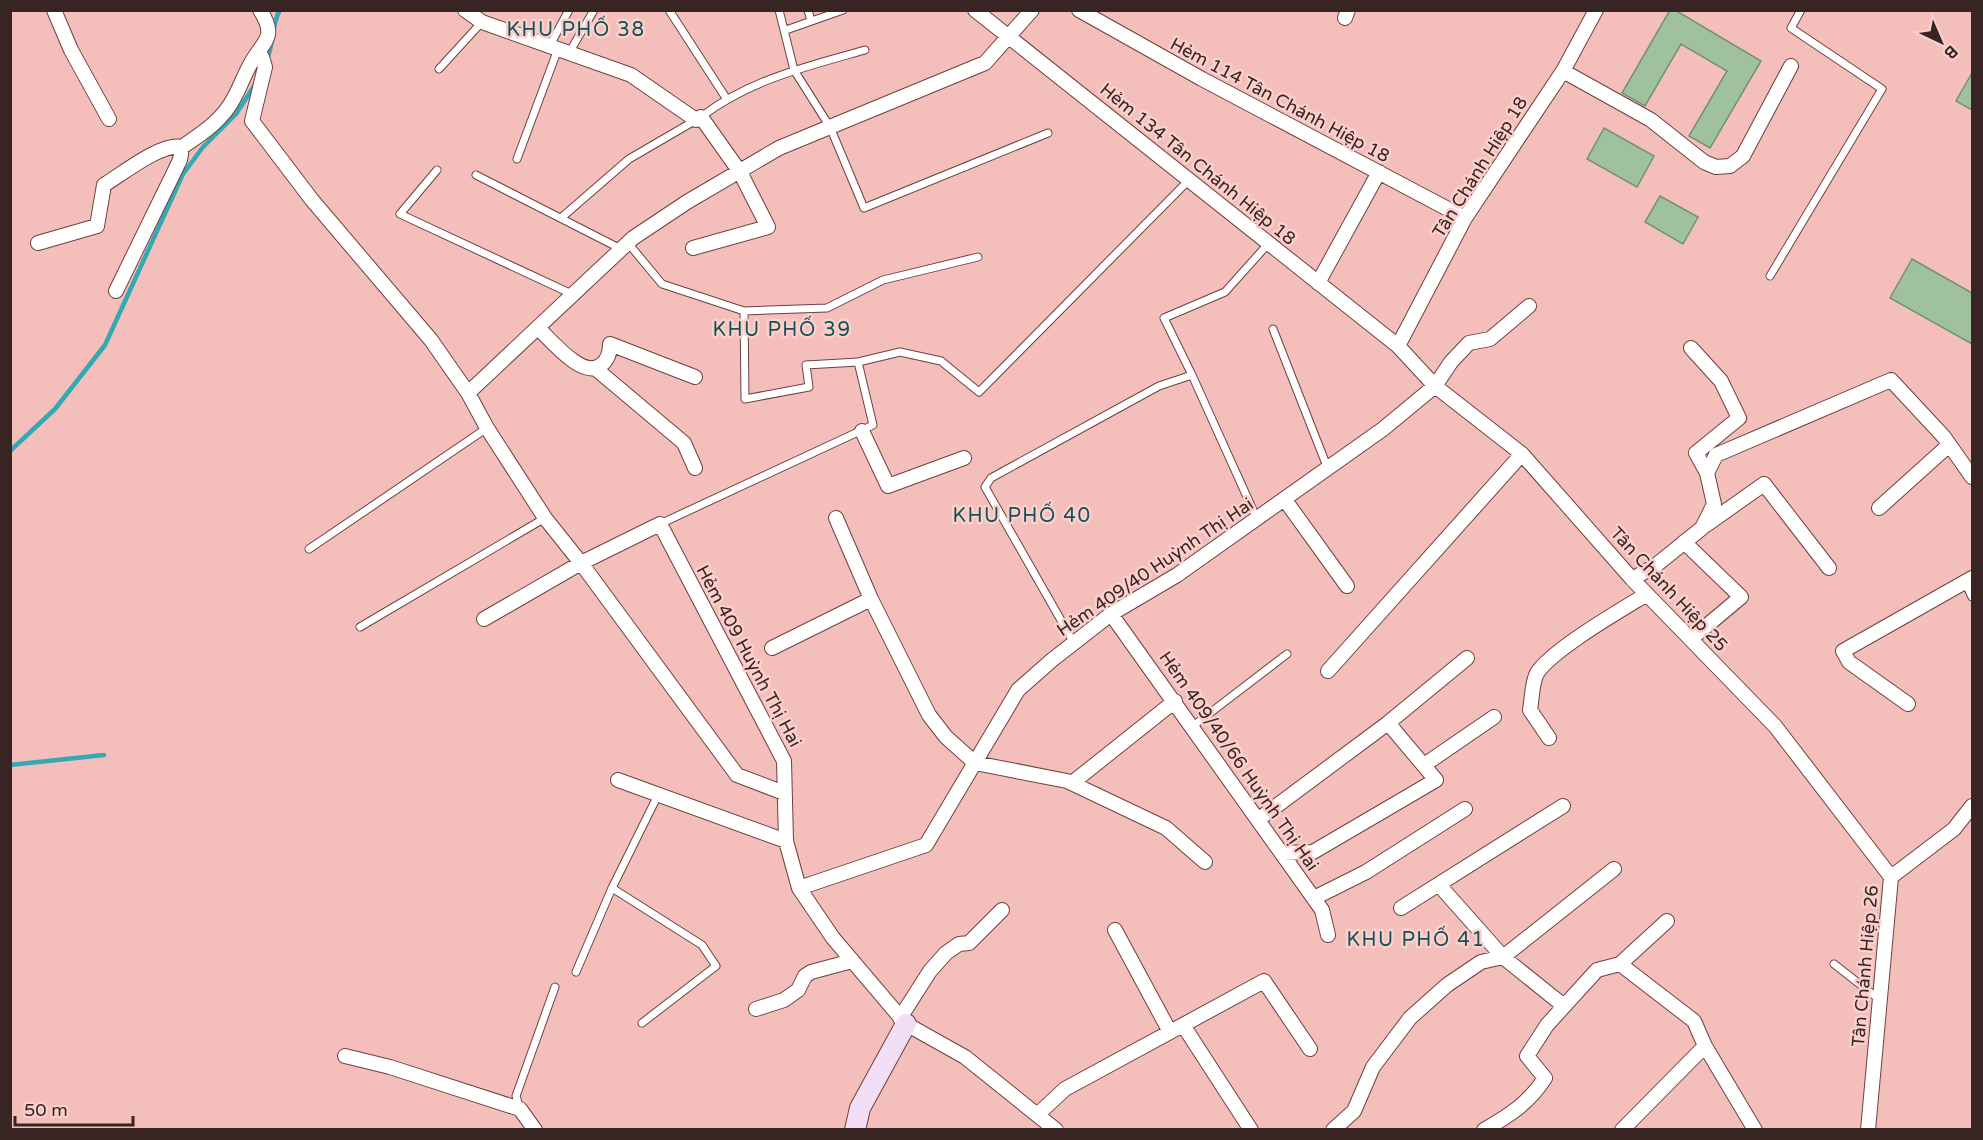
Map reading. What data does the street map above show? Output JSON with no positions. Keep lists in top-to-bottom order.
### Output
{
  "streets": {
    "street": [
      "Hẻm 114 Tân Chánh Hiệp 18",
      "Hẻm 134 Tân Chánh Hiệp 18",
      "Tân Chánh Hiệp 18",
      "Hẻm 409/40 Huỳnh Thị Hai",
      "Tân Chánh Hiệp 25",
      "Hẻm 409 Huỳnh Thị Hai",
      "Hẻm 409/40/66 Huỳnh Thị Hai",
      "Tân Chánh Hiệp 26"
    ]
  },
  "crossings": [
    ["Hẻm 114 Tân Chánh Hiệp 18", "Tân Chánh Hiệp 18"],
    ["Hẻm 134 Tân Chánh Hiệp 18", "Tân Chánh Hiệp 18"],
    ["Hẻm 134 Tân Chánh Hiệp 18", "Tân Chánh Hiệp 25"],
    ["Tân Chánh Hiệp 18", "Tân Chánh Hiệp 25"],
    ["Hẻm 409/40 Huỳnh Thị Hai", "Tân Chánh Hiệp 25"],
    ["Hẻm 409/40 Huỳnh Thị Hai", "Hẻm 409 Huỳnh Thị Hai"],
    ["Hẻm 409/40 Huỳnh Thị Hai", "Hẻm 409/40/66 Huỳnh Thị Hai"],
    ["Tân Chánh Hiệp 25", "Tân Chánh Hiệp 26"]
  ],
  "districts": [
    "KHU PHỐ 38",
    "KHU PHỐ 39",
    "KHU PHỐ 40",
    "KHU PHỐ 41"
  ],
  "scale_bar": "50 m",
  "north": "bottom right"
}
